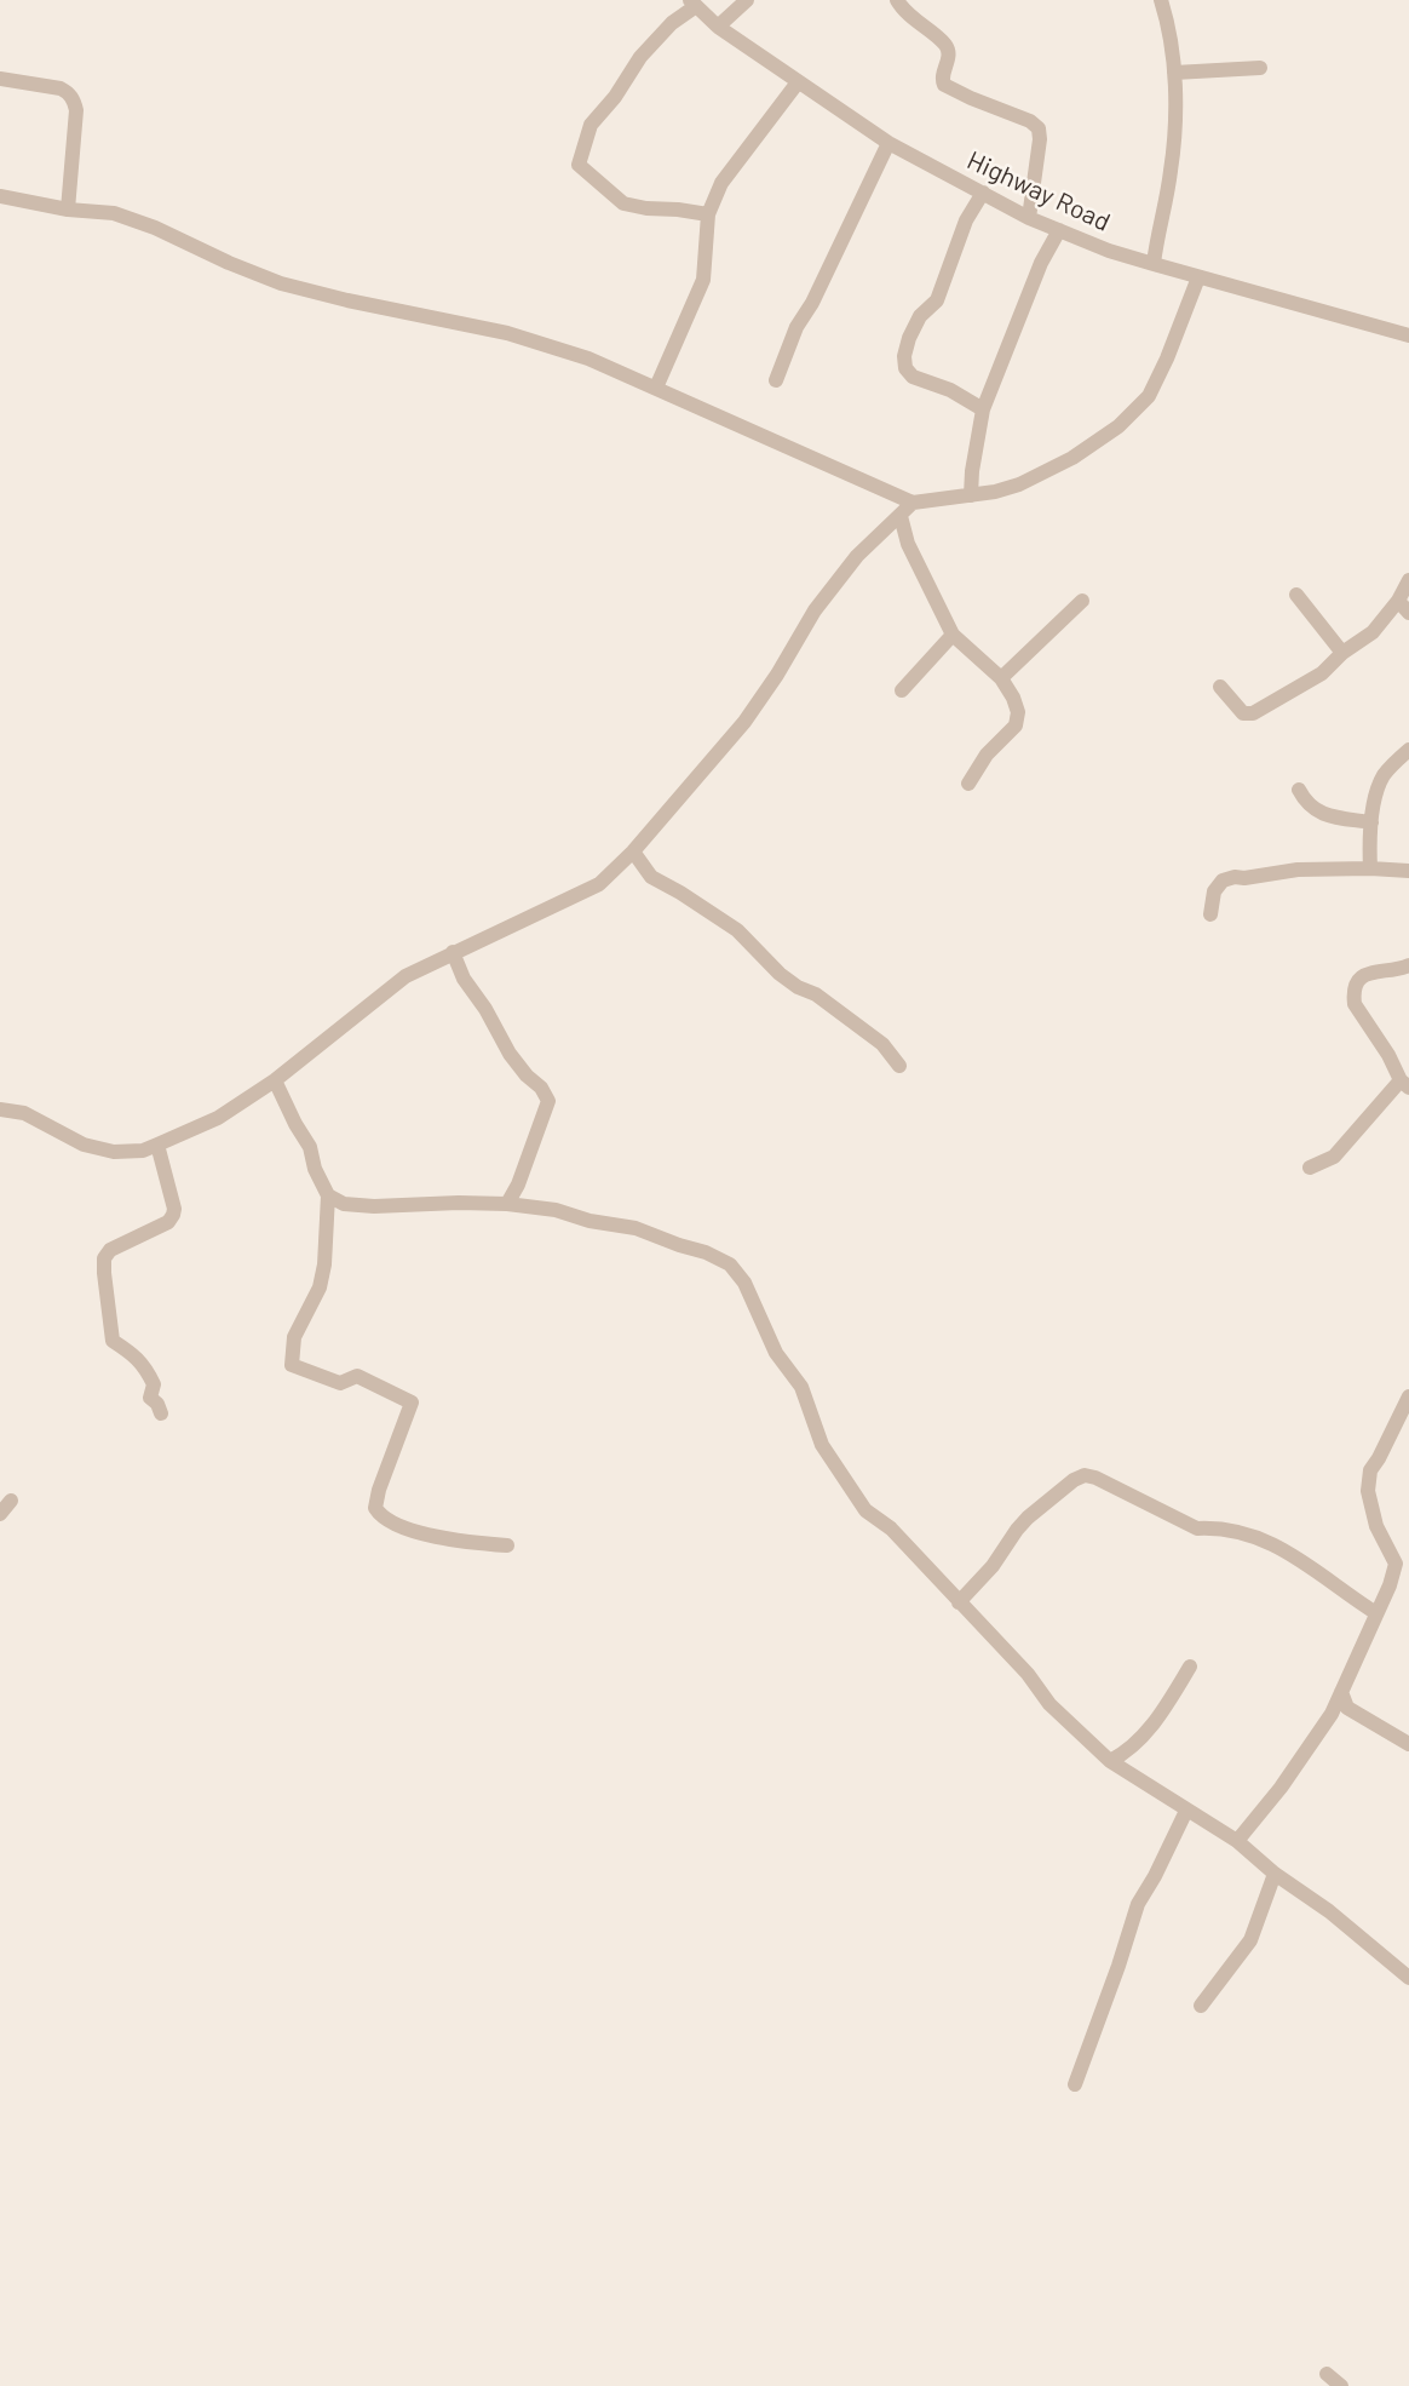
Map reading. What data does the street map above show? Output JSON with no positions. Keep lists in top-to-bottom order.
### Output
{
  "streets": {
    "street": ["Highway Road"]
  }
}
